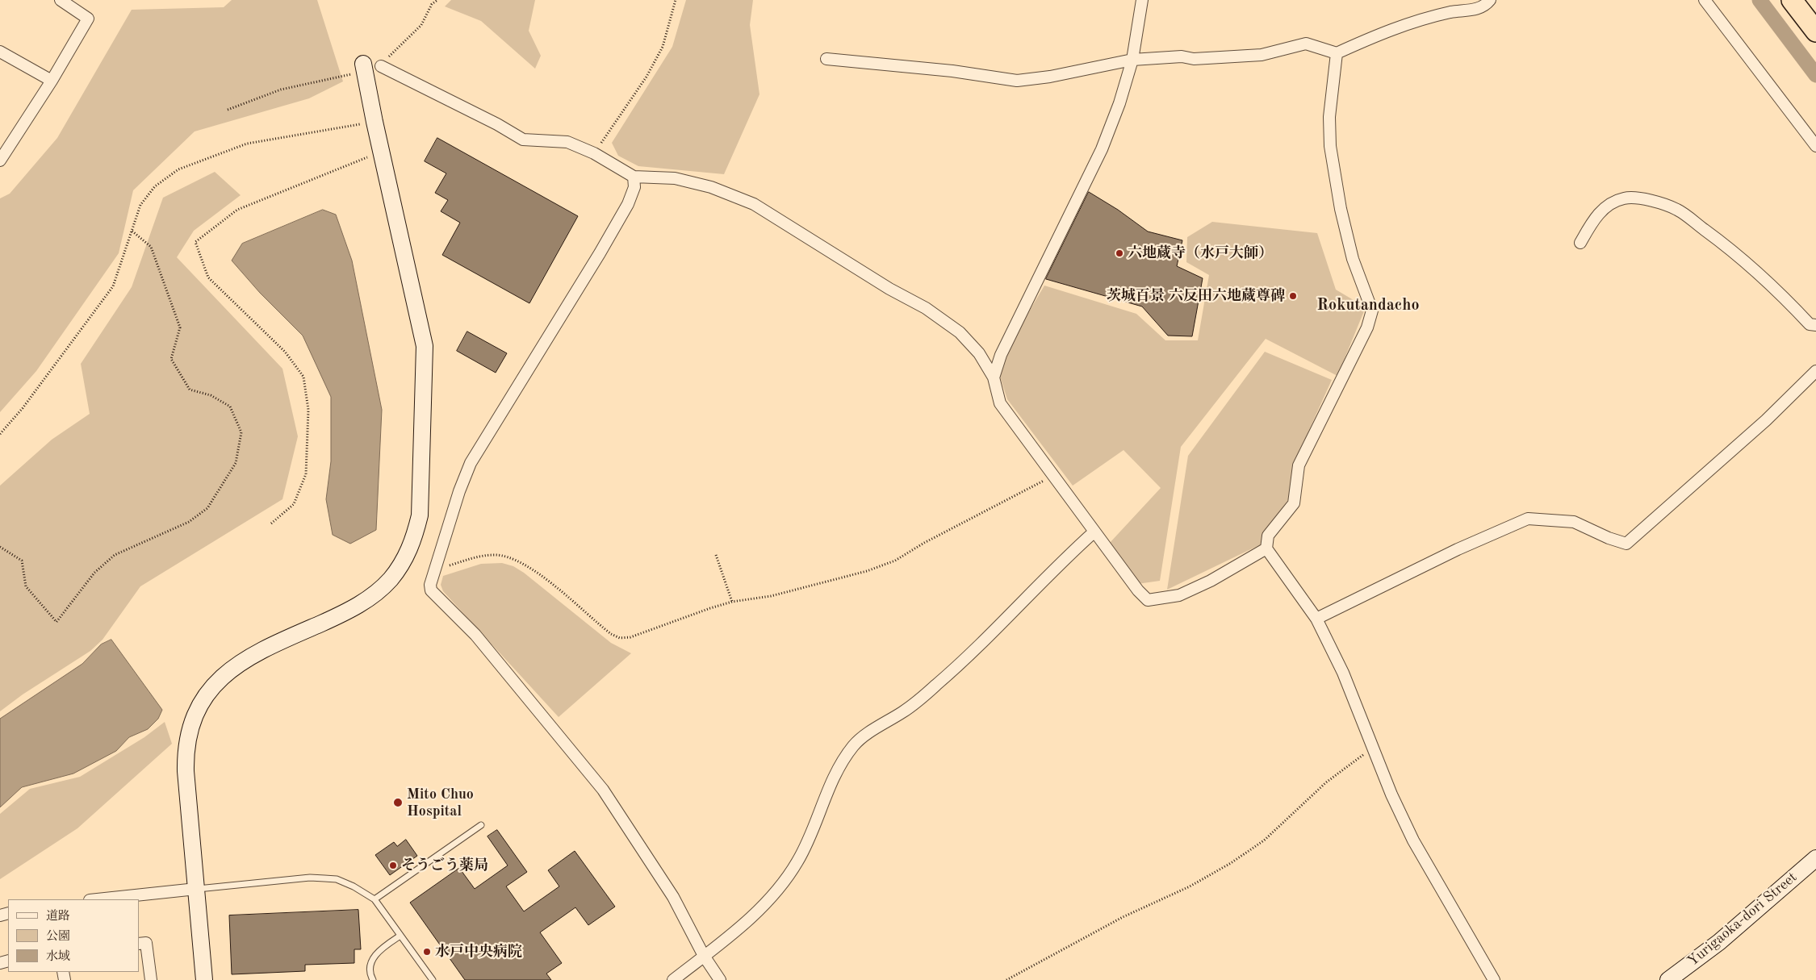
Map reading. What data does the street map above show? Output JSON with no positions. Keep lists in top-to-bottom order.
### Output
{
  "streets": {
    "street": ["Yurigaoka-dori Street"]
  },
  "districts": ["Rokutandacho"],
  "places": [
    "六地蔵寺（水戸大師）",
    "茨城百景 六反田六地蔵尊碑",
    "Mito Chuo Hospital",
    "そうごう薬局",
    "水戸中央病院"
  ],
  "legend": ["道路", "公園", "水域"]
}
